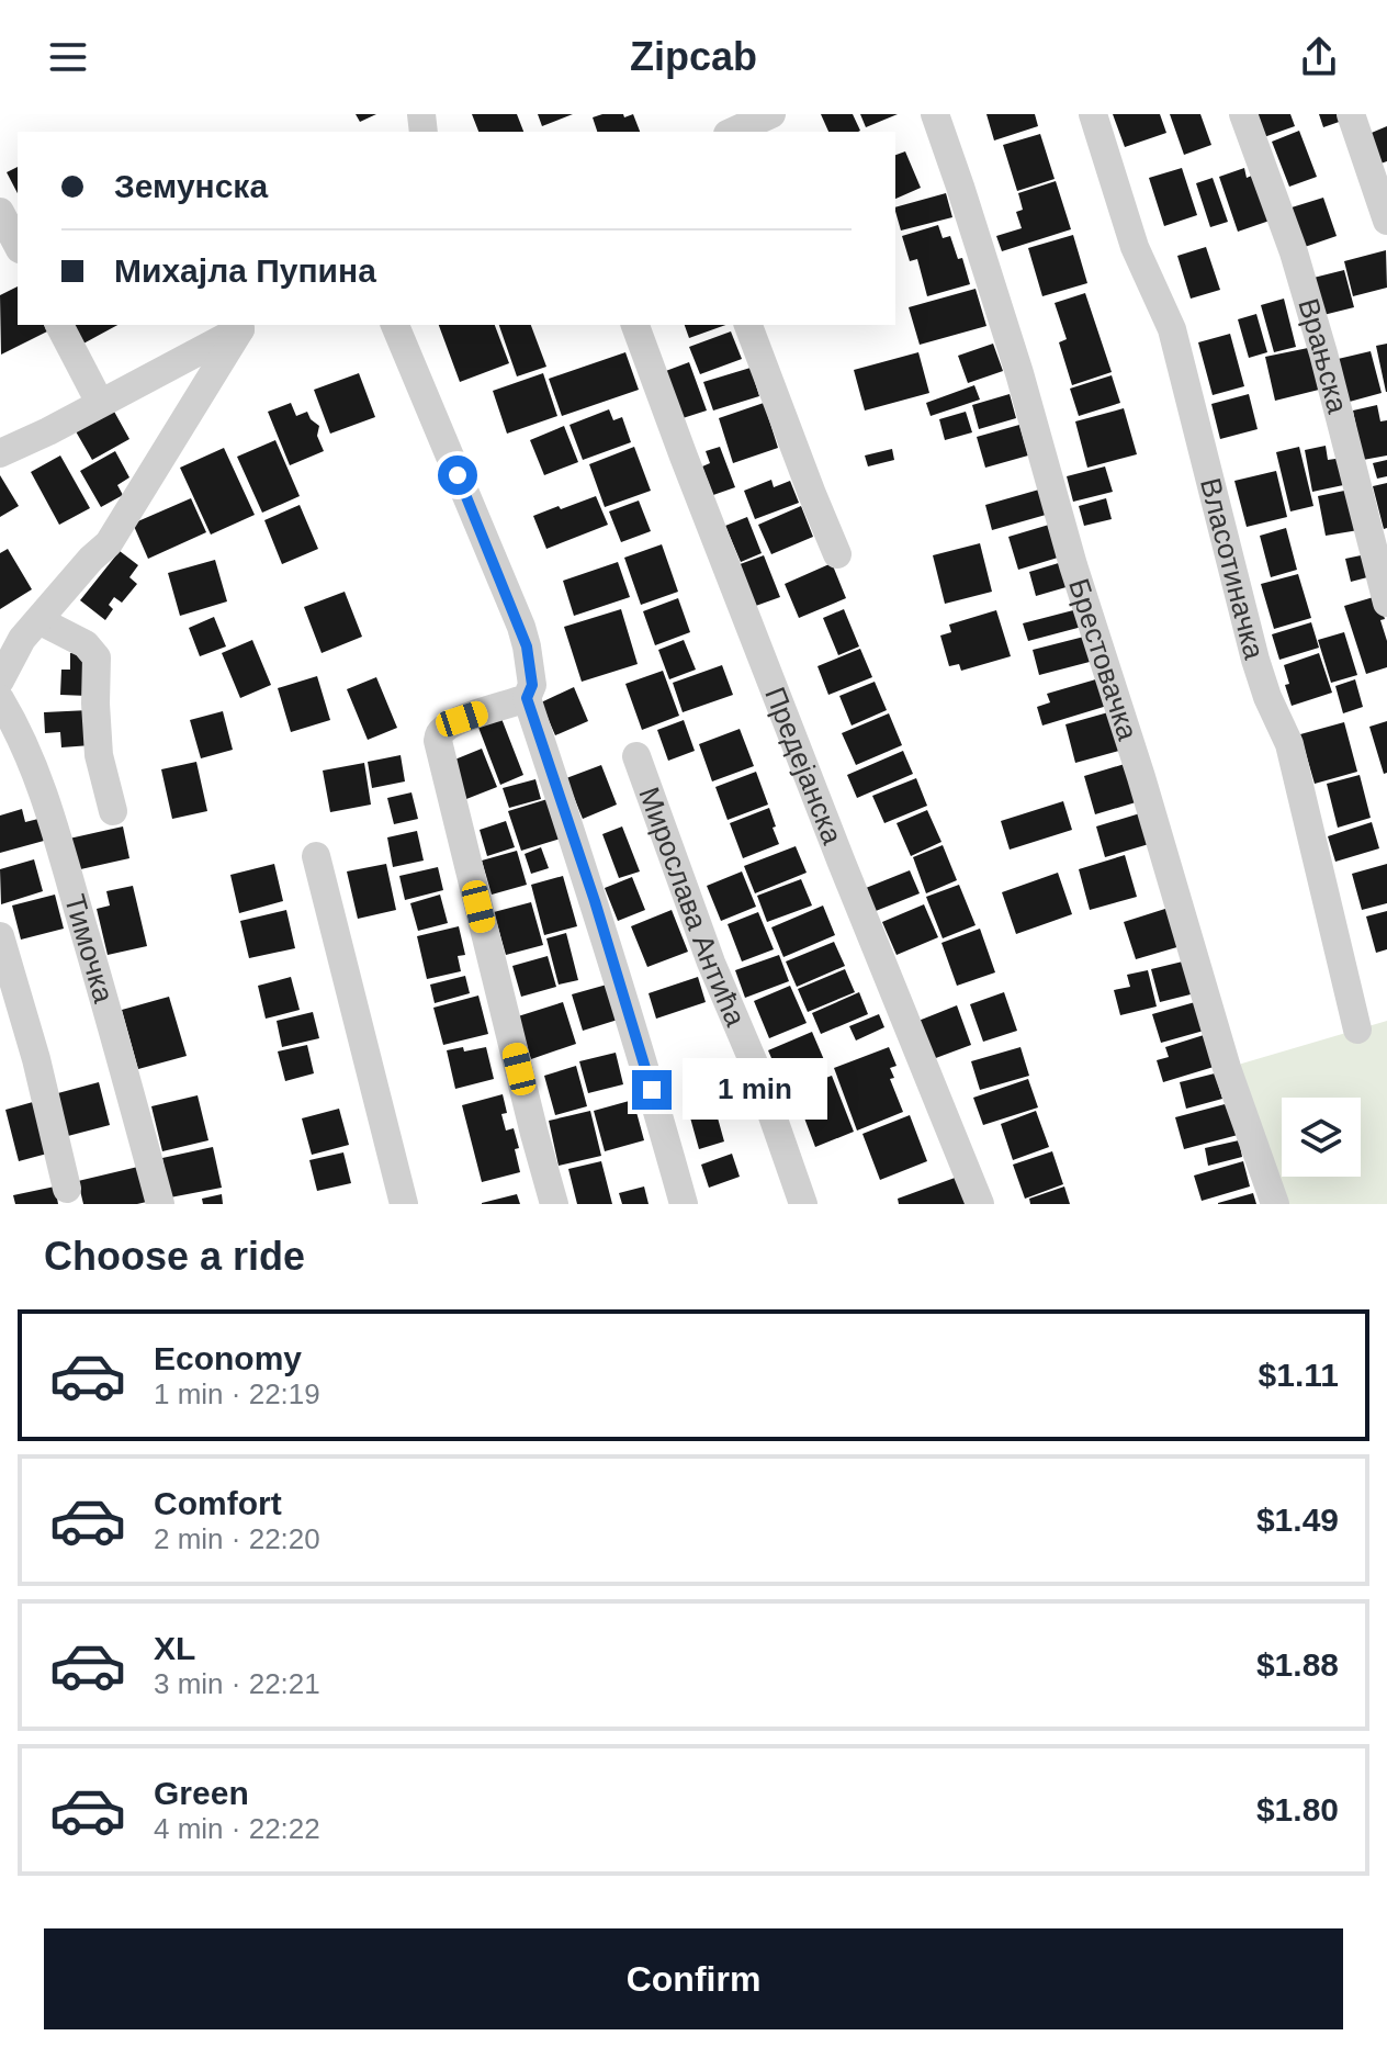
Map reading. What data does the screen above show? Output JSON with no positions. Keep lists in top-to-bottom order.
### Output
{
  "streets": {
    "street": [
      "Врањска",
      "Власотиначка",
      "Брестовачка",
      "Предејанска",
      "Мирослава Антића",
      "Тимочка"
    ]
  },
  "page": {
    "header": "Zipcab",
    "banner": ["Земунска", "Михајла Пупина"],
    "bubble": "1 min",
    "heading": "Choose a ride",
    "list": [
      {
        "name": "Economy",
        "note": "1 min · 22:19",
        "value": "$1.11"
      },
      {
        "name": "Comfort",
        "note": "2 min · 22:20",
        "value": "$1.49"
      },
      {
        "name": "XL",
        "note": "3 min · 22:21",
        "value": "$1.88"
      },
      {
        "name": "Green",
        "note": "4 min · 22:22",
        "value": "$1.80"
      }
    ],
    "buttons": "Confirm"
  }
}
